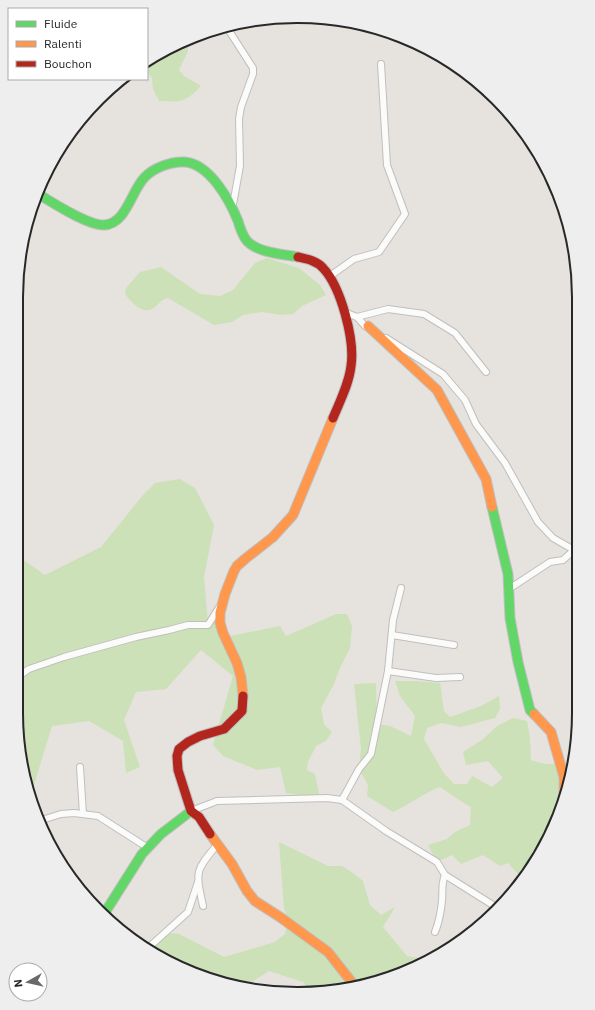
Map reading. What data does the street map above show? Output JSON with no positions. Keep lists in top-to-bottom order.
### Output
{
  "legend": ["Fluide", "Ralenti", "Bouchon"],
  "north": "left"
}
